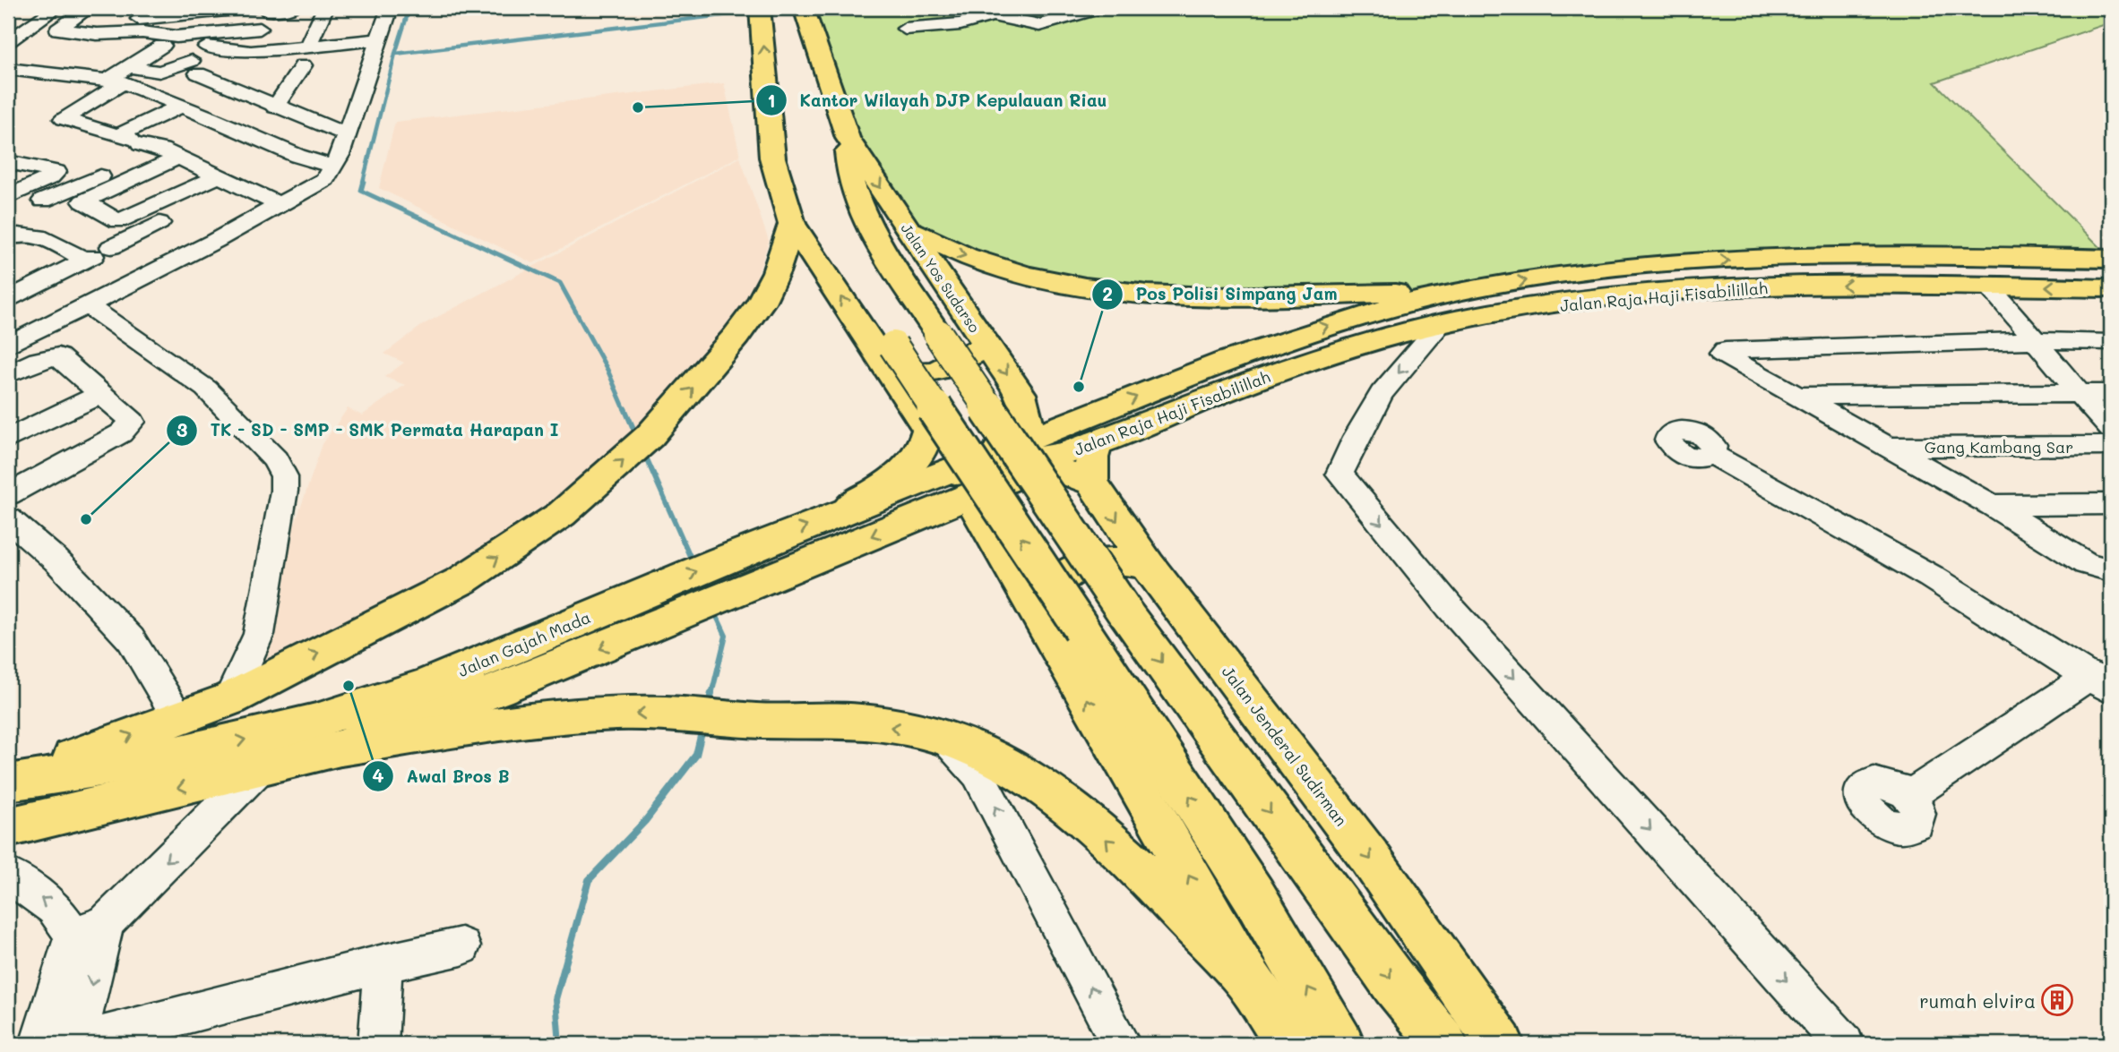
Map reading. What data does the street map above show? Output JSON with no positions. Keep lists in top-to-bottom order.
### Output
{
  "streets": {
    "main road": [
      "Jalan Yos Sudarso",
      "Jalan Raja Haji Fisabilillah",
      "Jalan Gajah Mada",
      "Jalan Jenderal Sudirman"
    ],
    "street": ["Gang Kambang Sar"]
  },
  "crossings": [
    ["Jalan Yos Sudarso", "Jalan Raja Haji Fisabilillah"],
    ["Jalan Yos Sudarso", "Jalan Gajah Mada"],
    ["Jalan Raja Haji Fisabilillah", "Jalan Gajah Mada"]
  ],
  "places": {
    "other": [
      "Kantor Wilayah DJP Kepulauan Riau",
      "Pos Polisi Simpang Jam",
      "TK - SD - SMP - SMK Permata Harapan I",
      "Awal Bros B"
    ],
    "building": ["rumah elvira"]
  }
}
